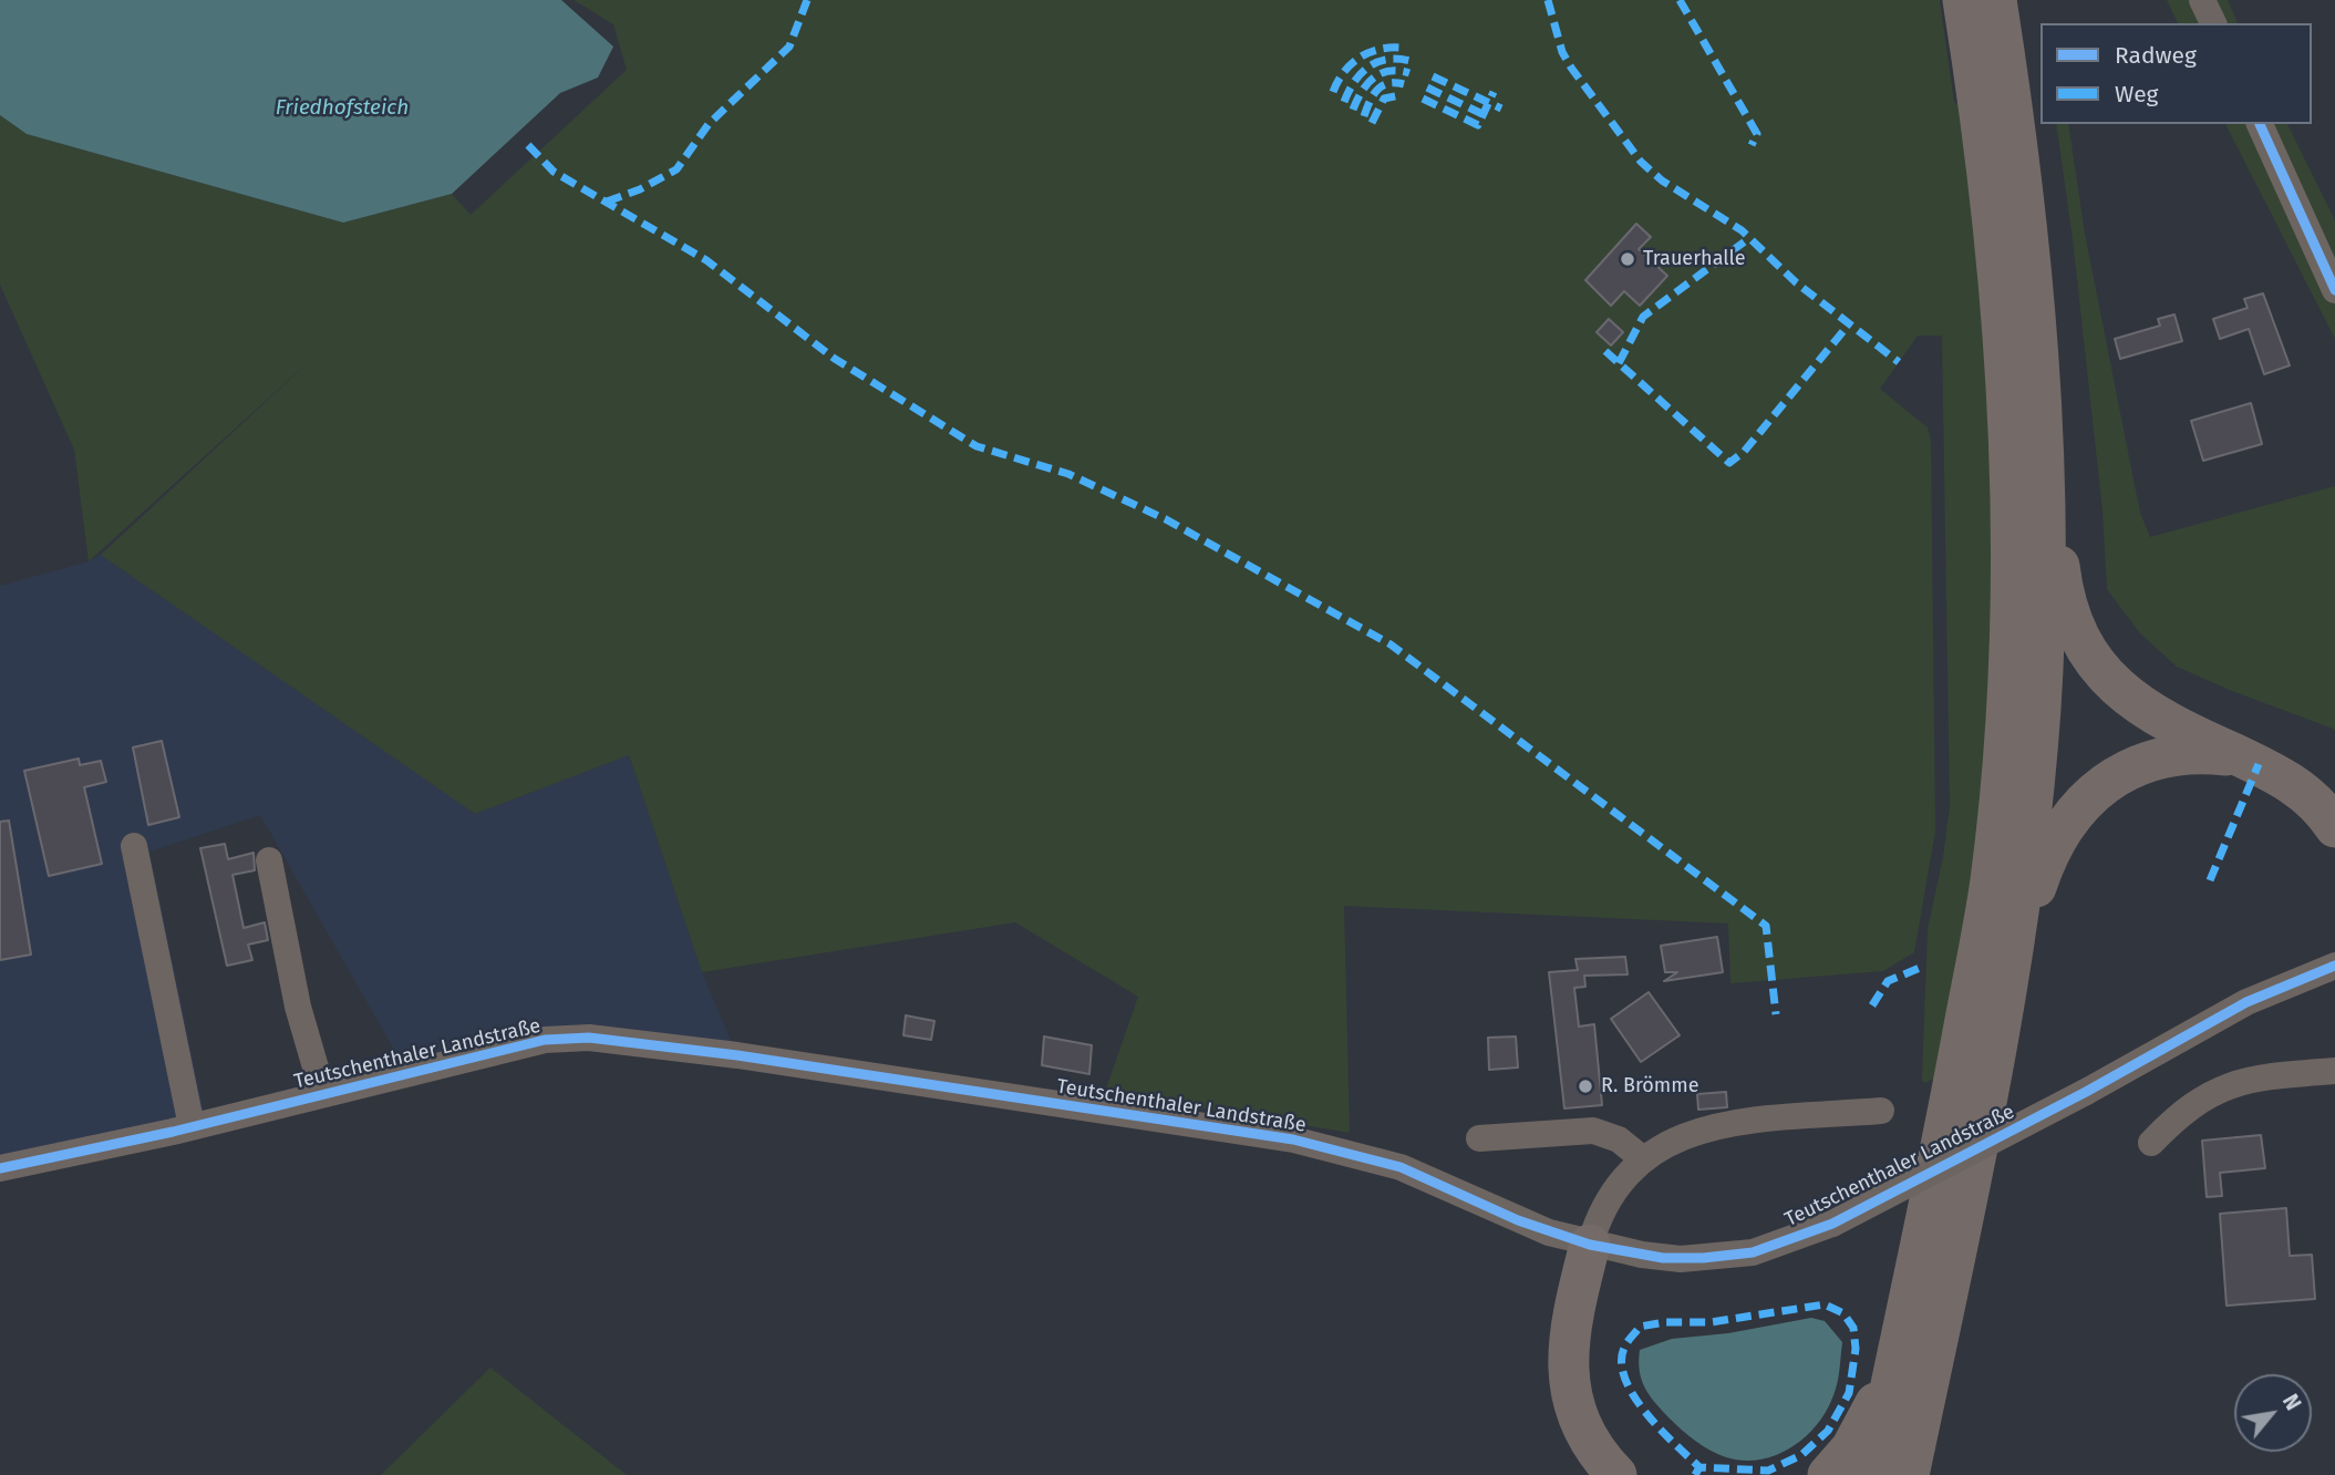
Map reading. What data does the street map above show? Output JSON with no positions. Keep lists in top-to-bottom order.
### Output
{
  "streets": {
    "street": ["Teutschenthaler Landstraße"]
  },
  "water": ["Friedhofsteich"],
  "places": ["Trauerhalle", "R. Brömme"],
  "legend": ["Radweg", "Weg"],
  "north": "top right"
}
